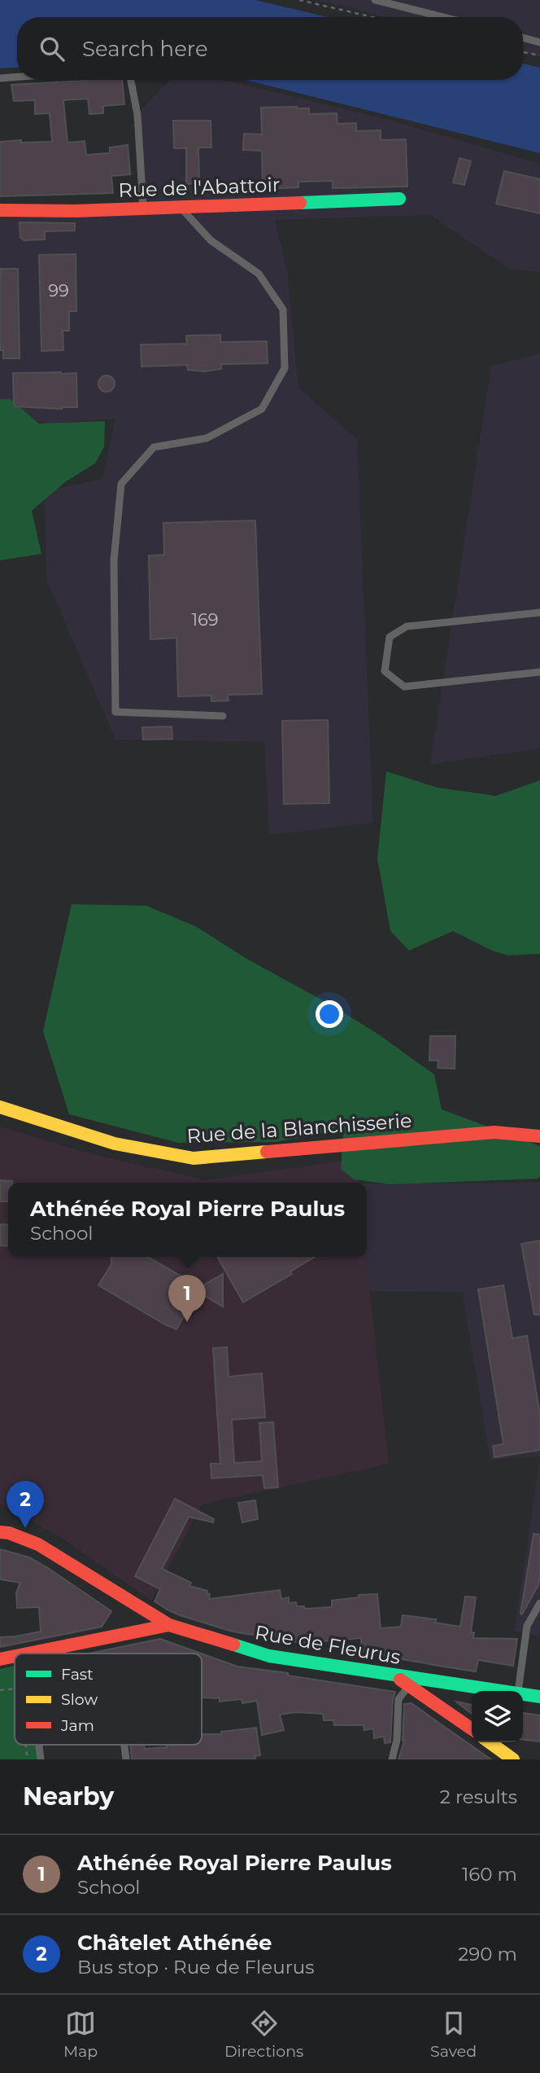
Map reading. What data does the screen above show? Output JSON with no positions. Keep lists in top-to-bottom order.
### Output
{
  "streets": {
    "street": ["Rue de l'Abattoir", "Rue de la Blanchisserie", "Rue de Fleurus"]
  },
  "house_numbers": ["99", "169"],
  "legend": ["Fast", "Slow", "Jam"],
  "page": {
    "search": "Search here",
    "popup": ["Athénée Royal Pierre Paulus", "School"],
    "pins": ["1", "2"],
    "heading": ["Nearby", "2 results"],
    "list": [
      {
        "mark": "1",
        "name": "Athénée Royal Pierre Paulus",
        "note": "School",
        "value": "160 m"
      },
      {
        "mark": "2",
        "name": "Châtelet Athénée",
        "note": "Bus stop · Rue de Fleurus",
        "value": "290 m"
      }
    ],
    "nav": ["Map", "Directions", "Saved"]
  }
}
